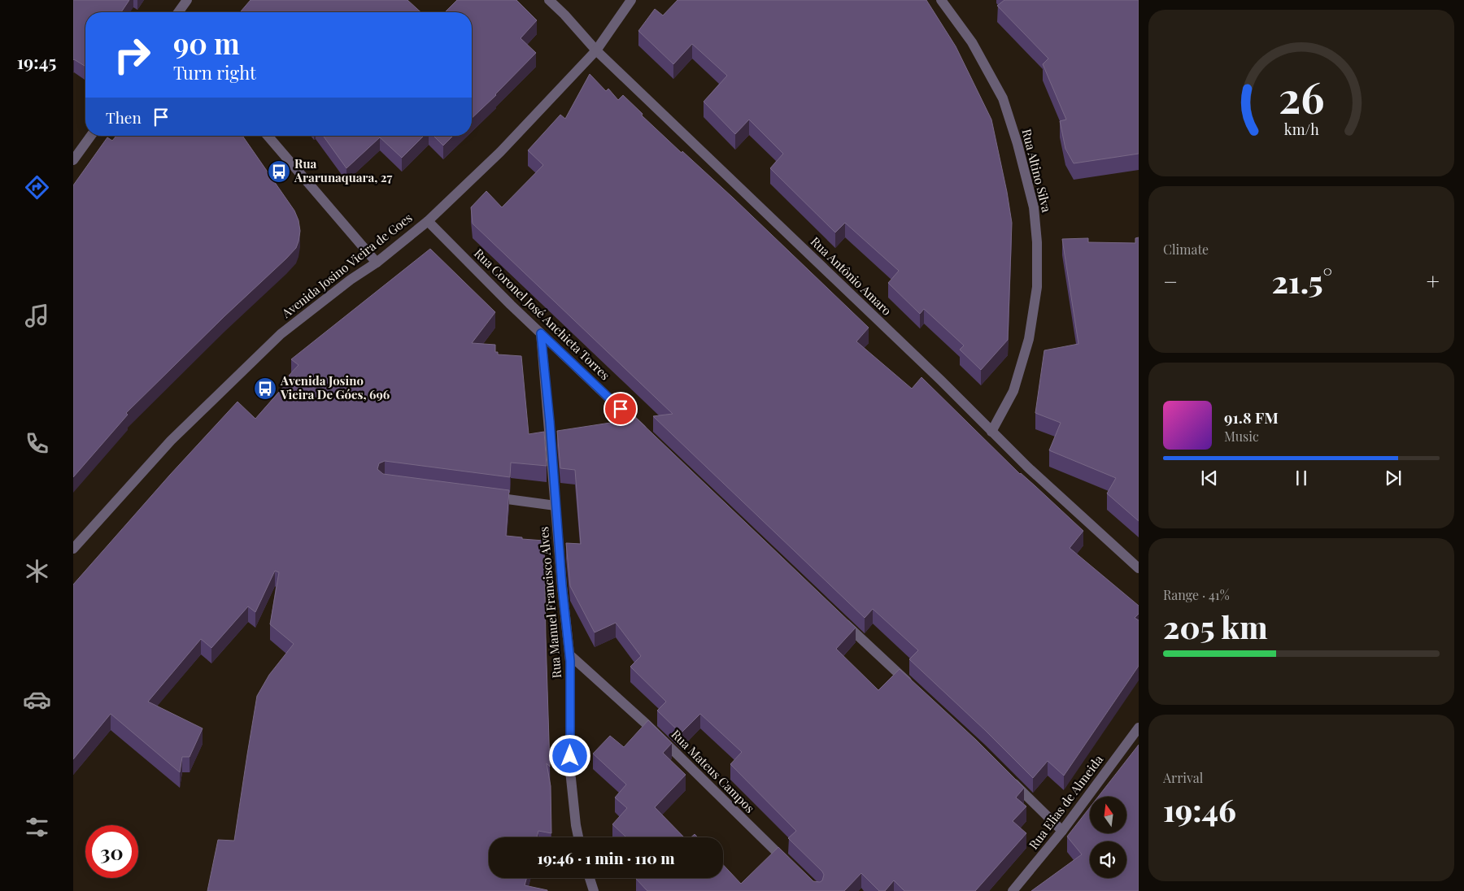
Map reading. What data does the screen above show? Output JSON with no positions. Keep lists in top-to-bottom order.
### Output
{
  "streets": {
    "street": [
      "Rua Altino Silva",
      "Avenida Josino Vieira de Goes",
      "Rua Antônio Amaro",
      "Rua Coronel José Anchieta Torres",
      "Rua Manuel Francisco Alves",
      "Rua Mateus Campos",
      "Rua Elias de Almeida"
    ]
  },
  "crossings": [
    ["Rua Altino Silva", "Rua Antônio Amaro"],
    ["Avenida Josino Vieira de Goes", "Rua Antônio Amaro"],
    ["Avenida Josino Vieira de Goes", "Rua Coronel José Anchieta Torres"],
    ["Rua Coronel José Anchieta Torres", "Rua Manuel Francisco Alves"],
    ["Rua Manuel Francisco Alves", "Rua Mateus Campos"]
  ],
  "places": {
    "bus stop": ["Rua Ararunaquara, 27", "Avenida Josino Vieira De Góes, 696"]
  },
  "north": "top",
  "page": {
    "tabs": "19:45",
    "turn": ["90 m", "Turn right"],
    "then": "Then",
    "tile": [
      "Climate",
      ["Range · 41%", "205 km"],
      ["Arrival", "19:46"]
    ],
    "heat": ["−", "21.5°", "+"],
    "song": ["91.8 FM", "Music"],
    "limit": "30",
    "trip": "19:46 · 1 min · 110 m",
    "gauge": ["26", "km/h"]
  }
}
